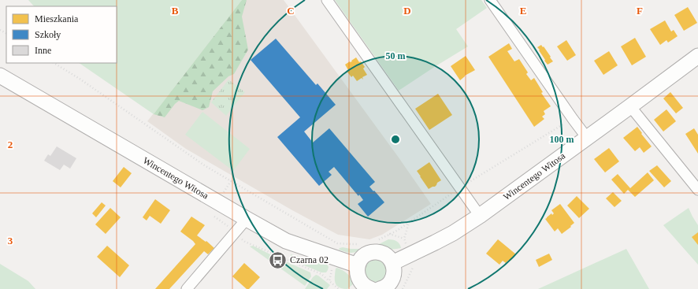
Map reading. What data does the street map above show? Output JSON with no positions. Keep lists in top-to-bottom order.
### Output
{
  "streets": {
    "main road": ["Wincentego Witosa"]
  },
  "places": {
    "bus stop": ["Czarna 02"]
  },
  "legend": ["Mieszkania", "Szkoły", "Inne"],
  "grid": {
    "columns": [
      "B",
      "C",
      "D",
      "E",
      "F"
    ],
    "rows": ["2", "3"]
  },
  "rings": ["50 m", "100 m"]
}
